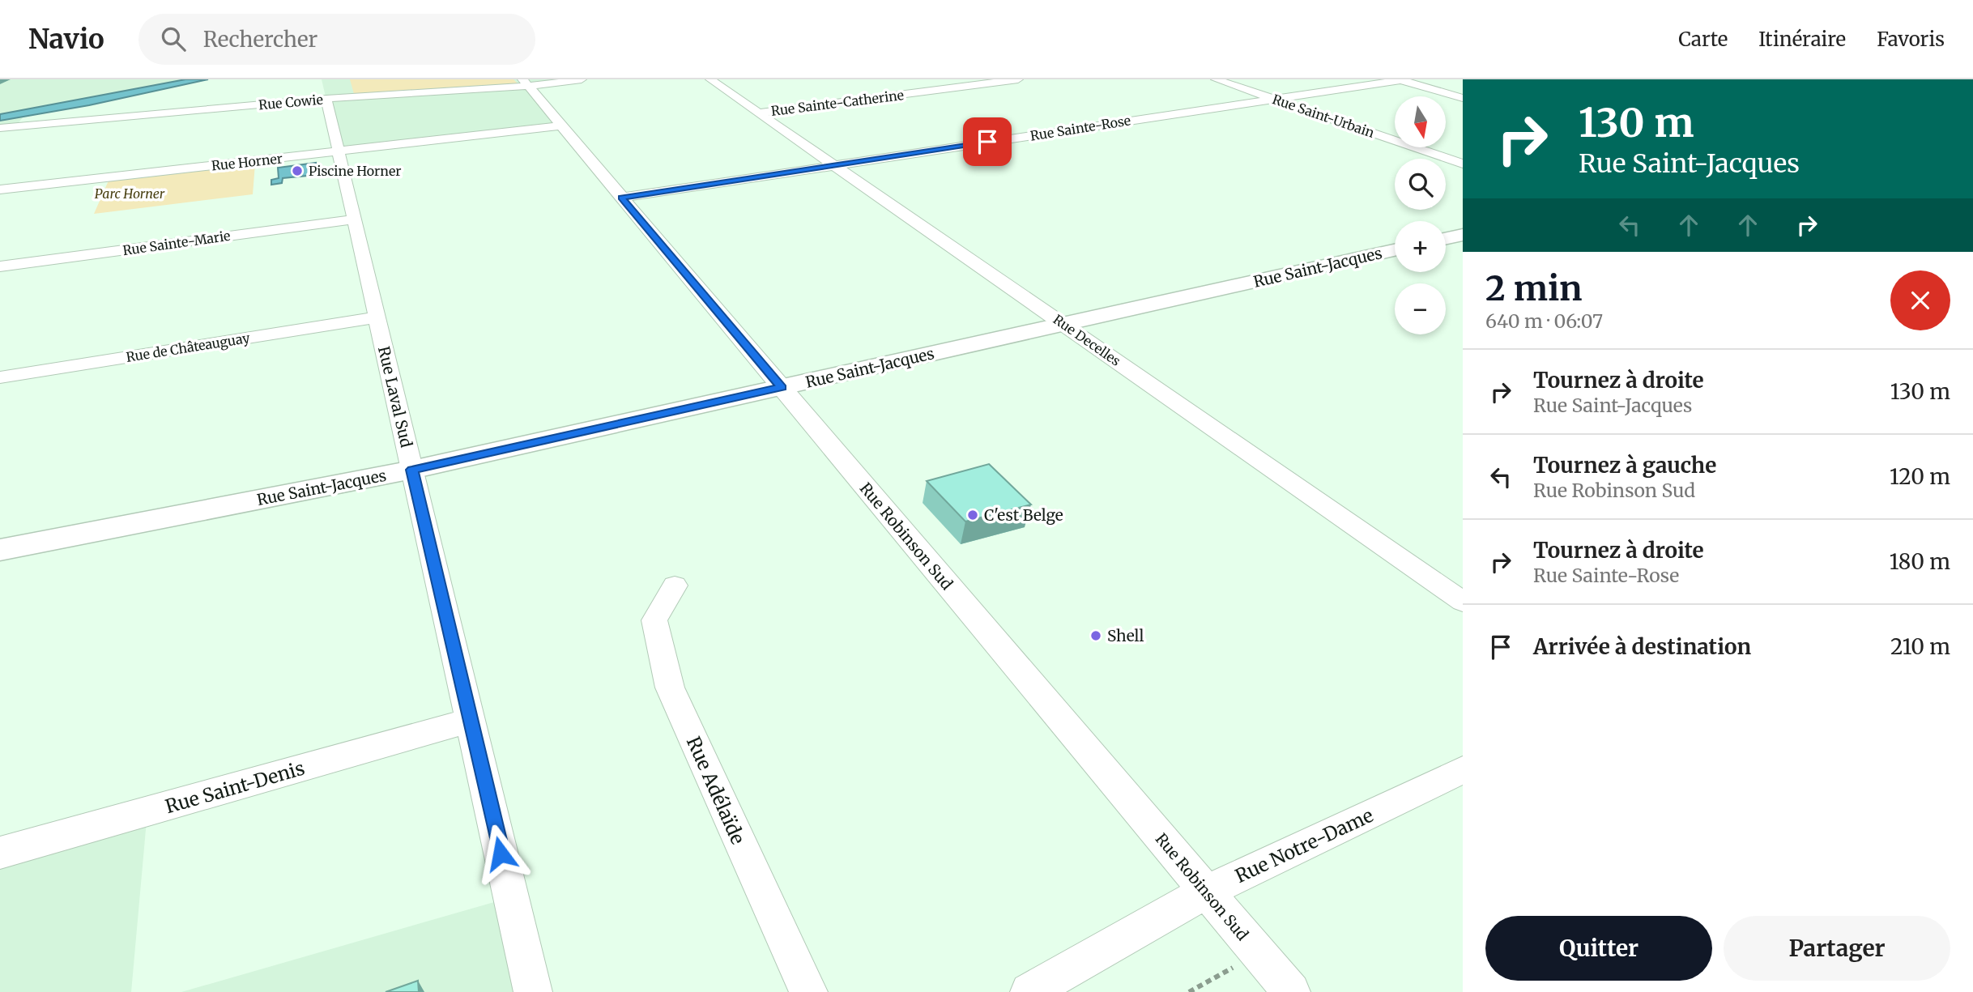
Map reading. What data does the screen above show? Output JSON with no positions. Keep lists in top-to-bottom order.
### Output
{
  "streets": {
    "main road": ["Rue Saint-Jacques"],
    "street": [
      "Rue Cowie",
      "Rue Sainte-Catherine",
      "Rue Saint-Urbain",
      "Rue Sainte-Rose",
      "Rue Horner",
      "Rue Sainte-Marie",
      "Rue Decelles",
      "Rue de Châteauguay",
      "Rue Laval Sud",
      "Rue Robinson Sud",
      "Rue Saint-Denis",
      "Rue Adélaïde",
      "Rue Notre-Dame"
    ]
  },
  "crossings": [
    ["Rue Cowie", "Rue Laval Sud"],
    ["Rue Cowie", "Rue Robinson Sud"],
    ["Rue Sainte-Catherine", "Rue Decelles"],
    ["Rue Saint-Urbain", "Rue Sainte-Rose"],
    ["Rue Sainte-Rose", "Rue Decelles"],
    ["Rue Sainte-Rose", "Rue Robinson Sud"],
    ["Rue Horner", "Rue Laval Sud"],
    ["Rue Horner", "Rue Robinson Sud"],
    ["Rue Sainte-Marie", "Rue Laval Sud"],
    ["Rue Saint-Jacques", "Rue Decelles"],
    ["Rue Saint-Jacques", "Rue Laval Sud"],
    ["Rue Saint-Jacques", "Rue Robinson Sud"],
    ["Rue de Châteauguay", "Rue Laval Sud"],
    ["Rue Laval Sud", "Rue Saint-Denis"],
    ["Rue Robinson Sud", "Rue Notre-Dame"]
  ],
  "parks": ["Parc Horner"],
  "places": ["Piscine Horner", "C'est Belge", "Shell"],
  "north": "bottom",
  "page": {
    "header": "Navio",
    "search": "Rechercher",
    "nav": ["Carte", "Itinéraire", "Favoris"],
    "turn": ["130 m", "Rue Saint-Jacques"],
    "map_buttons": ["+", "−"],
    "heading": ["2 min", "640 m · 06:07"],
    "list": [
      {
        "name": "Tournez à droite",
        "note": "Rue Saint-Jacques",
        "value": "130 m"
      },
      {
        "name": "Tournez à gauche",
        "note": "Rue Robinson Sud",
        "value": "120 m"
      },
      {
        "name": "Tournez à droite",
        "note": "Rue Sainte-Rose",
        "value": "180 m"
      },
      {
        "name": "Arrivée à destination",
        "value": "210 m"
      }
    ],
    "buttons": ["Quitter", "Partager"]
  }
}
